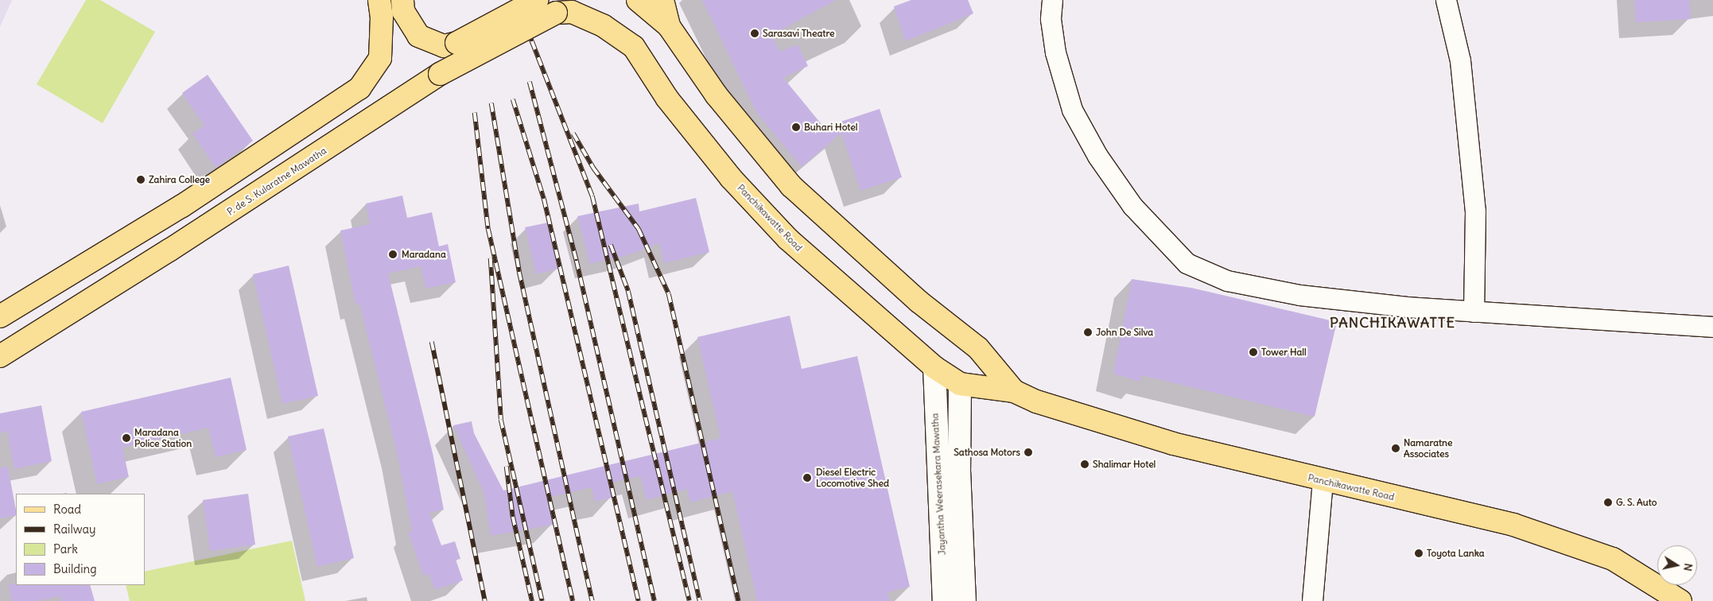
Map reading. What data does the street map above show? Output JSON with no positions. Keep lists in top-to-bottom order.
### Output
{
  "streets": {
    "main road": ["P. de S. Kularatne Mawatha", "Panchikawatte Road", "Jayantha Weerasekara Mawatha"]
  },
  "crossings": [
    ["P. de S. Kularatne Mawatha", "Panchikawatte Road"],
    ["Panchikawatte Road", "Jayantha Weerasekara Mawatha"]
  ],
  "districts": ["PANCHIKAWATTE"],
  "places": [
    "Sarasavi Theatre",
    "Buhari Hotel",
    "Zahira College",
    "Maradana",
    "John De Silva",
    "Tower Hall",
    "Maradana Police Station",
    "Namaratne Associates",
    "Sathosa Motors",
    "Shalimar Hotel",
    "Diesel Electric Locomotive Shed",
    "G. S. Auto",
    "Toyota Lanka"
  ],
  "legend": [
    "Road",
    "Railway",
    "Park",
    "Building"
  ],
  "north": "right"
}
